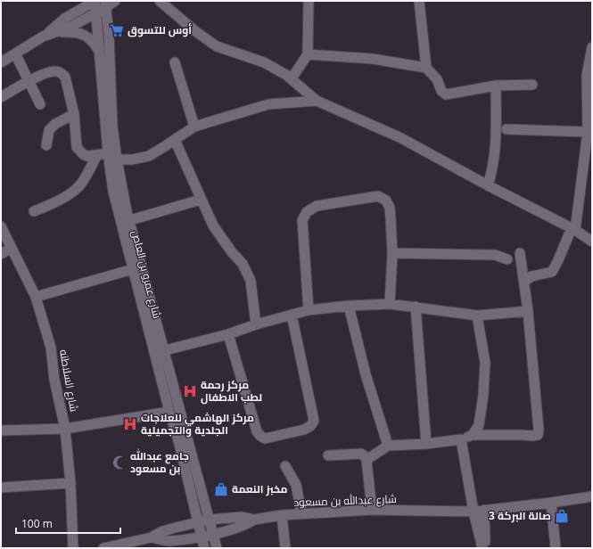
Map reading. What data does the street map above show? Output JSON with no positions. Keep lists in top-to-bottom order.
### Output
{
  "streets": {
    "street": ["شارع عمرو بن العاص", "شارع السلاطنه", "شارع عبدالله بن مسعود"]
  },
  "crossings": [
    ["شارع عمرو بن العاص", "شارع عبدالله بن مسعود"]
  ],
  "places": {
    "supermarket": ["أوس للتسوق"],
    "hospital": ["مركز رحمة لطب الاطفال", "مركز الهاشمي للعلاجات الجلدية والتجميلية"],
    "mosque": ["جامع عبدالله بن مسعود"],
    "shop": ["مخبز النعمة", "صالة البركة 3"]
  },
  "scale_bar": "100 m"
}
